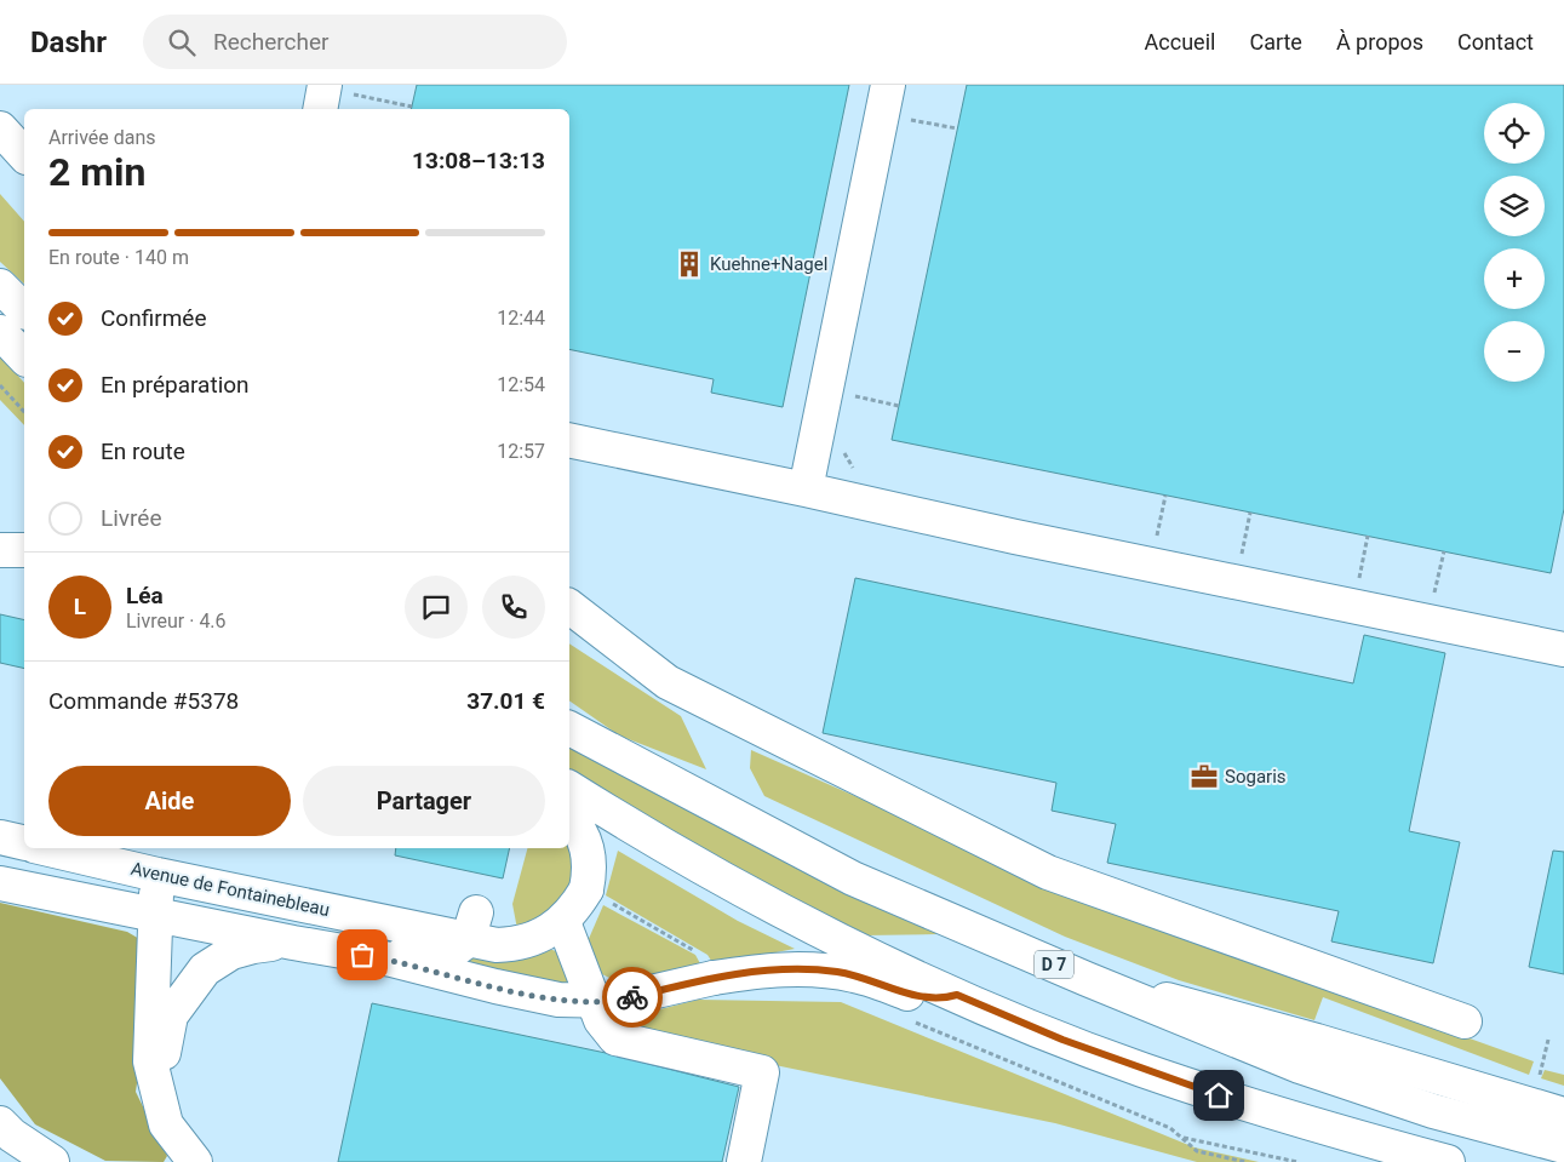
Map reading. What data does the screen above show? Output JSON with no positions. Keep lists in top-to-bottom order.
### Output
{
  "streets": {
    "main road": ["Avenue de Fontainebleau", "D 7"]
  },
  "places": {
    "building": ["Kuehne+Nagel"],
    "office": ["Sogaris"]
  },
  "page": {
    "header": "Dashr",
    "search": "Rechercher",
    "nav": [
      "Accueil",
      "Carte",
      "À propos",
      "Contact"
    ],
    "map_buttons": ["+", "−"],
    "heading": ["2 min", "Arrivée dans", "13:08–13:13"],
    "panel": [
      "Léa",
      "Livreur · 4.6",
      "Commande #5378",
      "37.01 €"
    ],
    "bar": "En route · 140 m",
    "list": [
      ["Confirmée", "12:44"],
      ["En préparation", "12:54"],
      ["En route", "12:57"],
      "Livrée"
    ],
    "round": "L",
    "buttons": ["Aide", "Partager"]
  }
}
